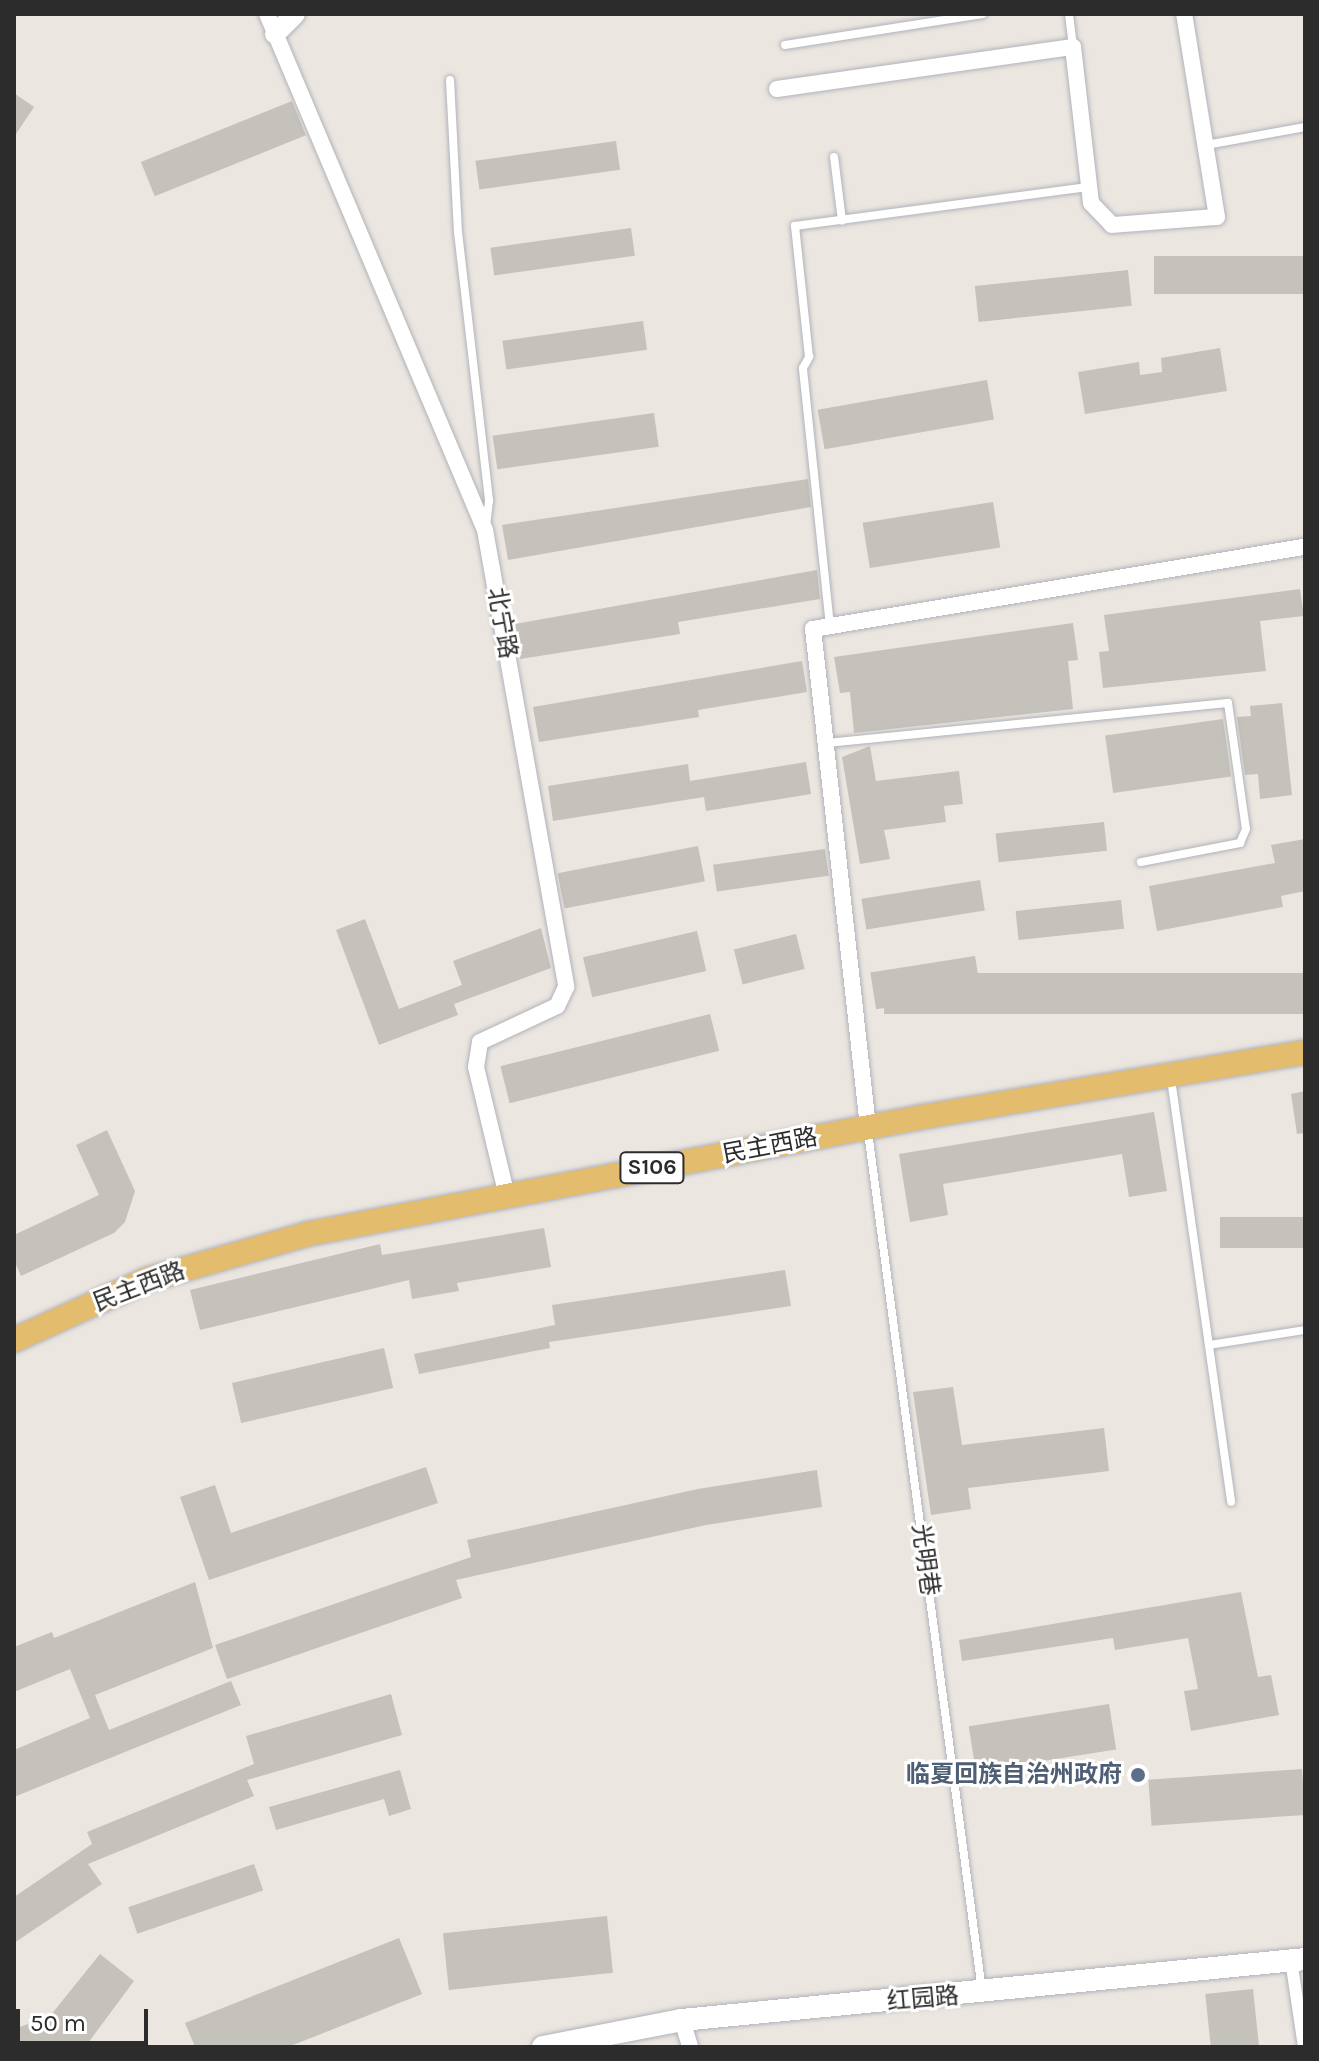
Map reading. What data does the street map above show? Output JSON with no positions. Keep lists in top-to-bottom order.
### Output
{
  "streets": {
    "main road": ["民主西路", "S106", "红园路"],
    "street": ["北宁路"],
    "lane": ["光明巷"]
  },
  "crossings": [
    ["北宁路", "民主西路"],
    ["民主西路", "光明巷"],
    ["光明巷", "红园路"]
  ],
  "places": ["临夏回族自治州政府"],
  "scale_bar": "50 m"
}
